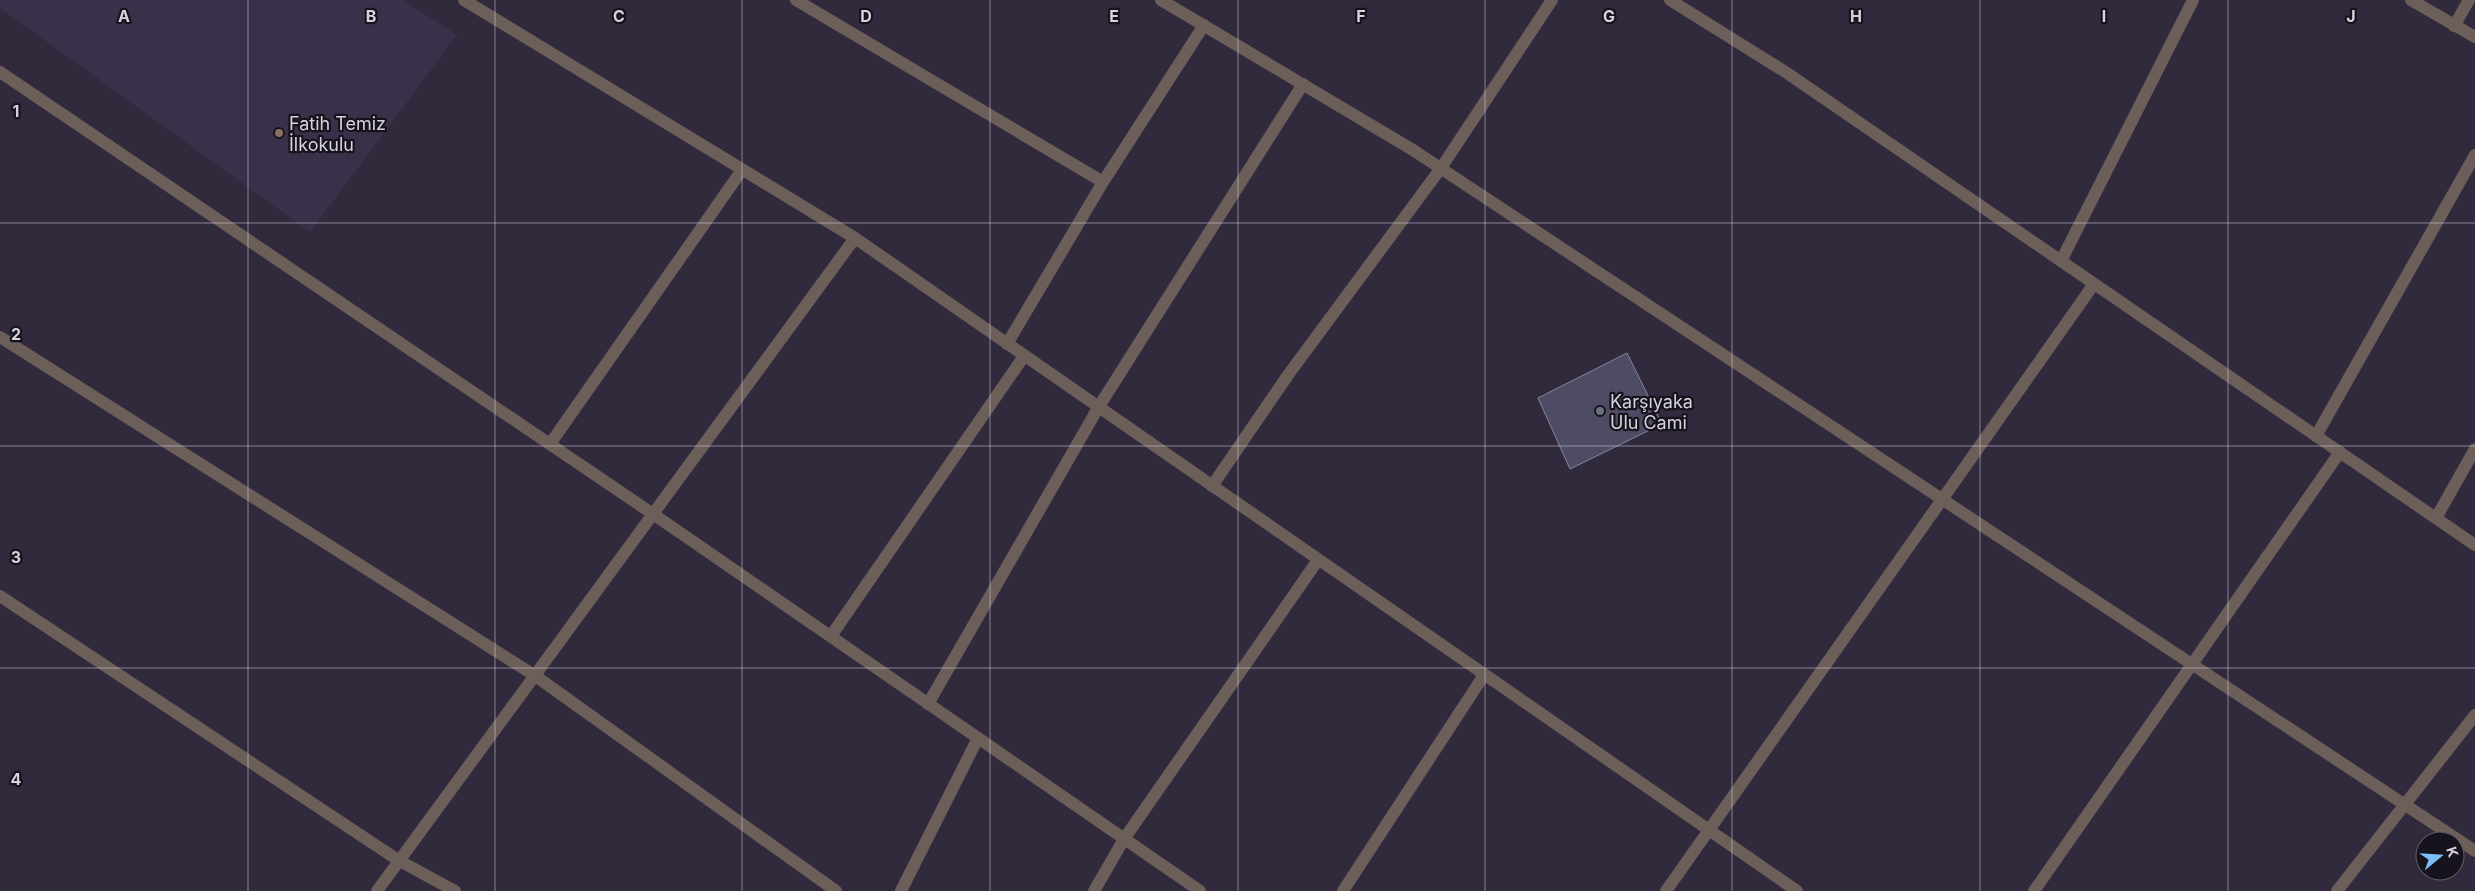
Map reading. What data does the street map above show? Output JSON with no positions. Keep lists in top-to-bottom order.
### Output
{
  "places": ["Fatih Temiz İlkokulu", "Karşıyaka Ulu Cami"],
  "north": "right",
  "grid": {
    "columns": [
      "A",
      "B",
      "C",
      "D",
      "E",
      "F",
      "G",
      "H",
      "I",
      "J"
    ],
    "rows": [
      "1",
      "2",
      "3",
      "4"
    ]
  }
}
